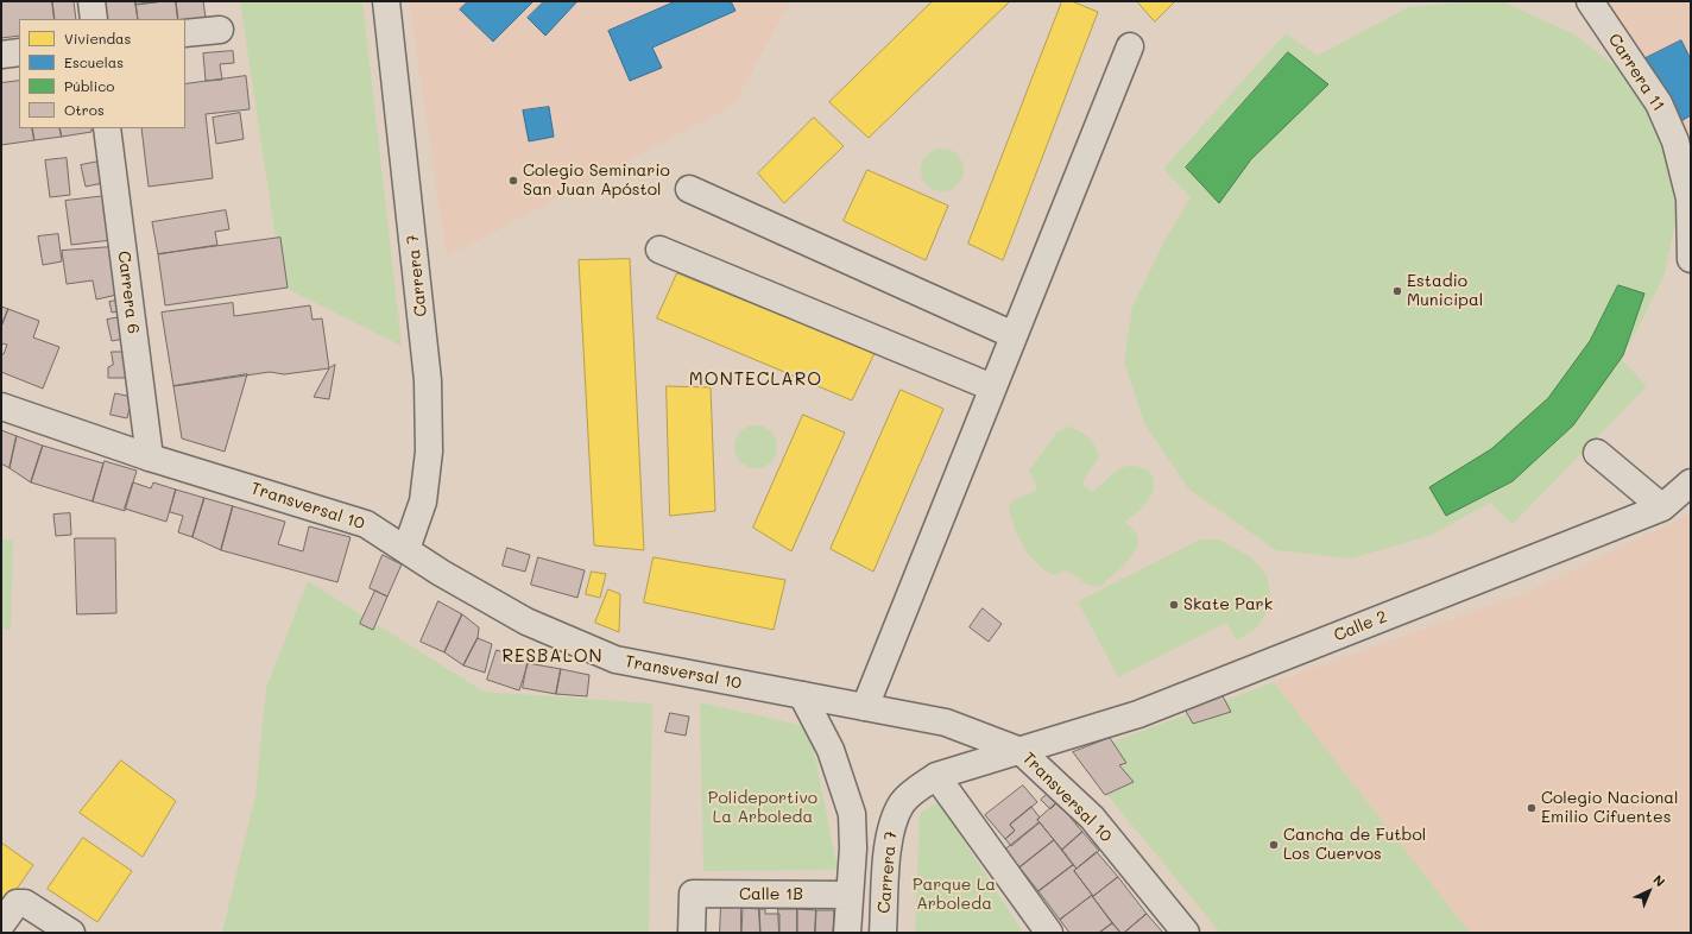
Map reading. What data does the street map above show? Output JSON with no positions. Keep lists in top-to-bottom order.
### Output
{
  "streets": {
    "street": [
      "Carrera 11",
      "Carrera 7",
      "Carrera 6",
      "Transversal 10",
      "Calle 2",
      "Calle 1B"
    ]
  },
  "crossings": [
    ["Carrera 7", "Transversal 10"],
    ["Carrera 7", "Calle 2"],
    ["Carrera 6", "Transversal 10"],
    ["Transversal 10", "Calle 2"]
  ],
  "districts": ["MONTECLARO", "RESBALON"],
  "parks": ["Polideportivo La Arboleda", "Parque La Arboleda"],
  "places": [
    "Colegio Seminario San Juan Apóstol",
    "Estadio Municipal",
    "Skate Park",
    "Colegio Nacional Emilio Cifuentes",
    "Cancha de Futbol Los Cuervos"
  ],
  "legend": [
    "Viviendas",
    "Escuelas",
    "Público",
    "Otros"
  ],
  "north": "top right"
}
